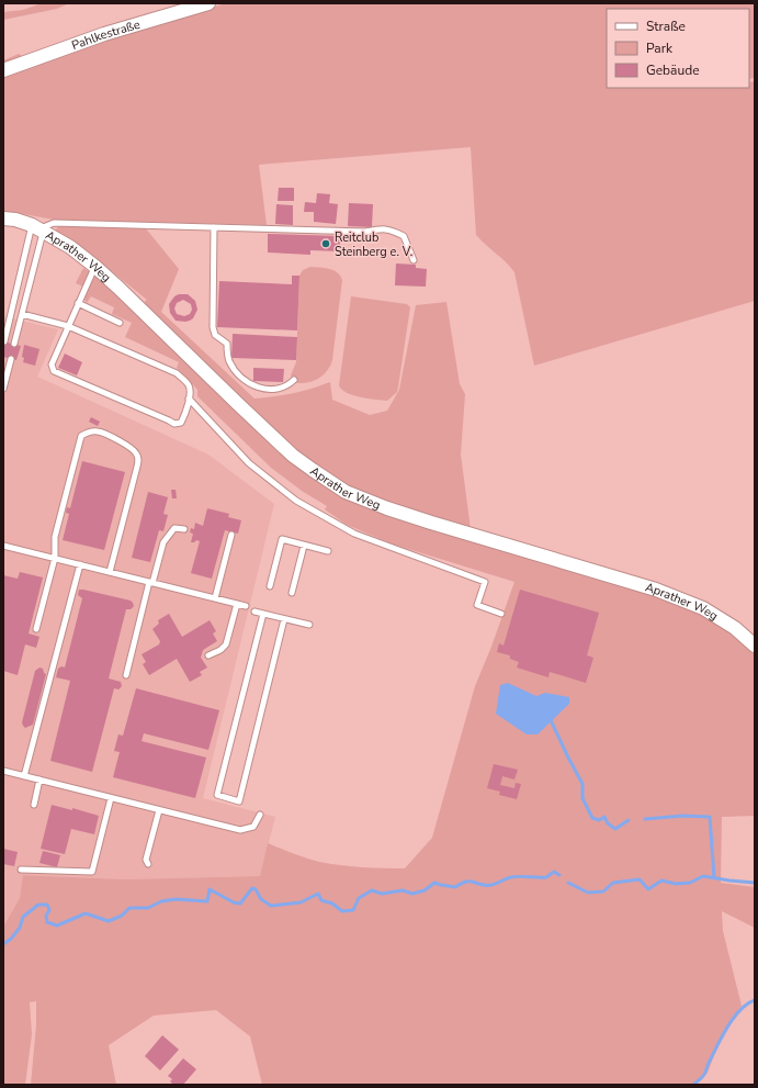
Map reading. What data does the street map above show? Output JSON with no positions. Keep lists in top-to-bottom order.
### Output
{
  "streets": {
    "street": ["Pahlkestraße", "Aprather Weg"]
  },
  "places": ["Reitclub Steinberg e. V."],
  "legend": ["Straße", "Park", "Gebäude"]
}
